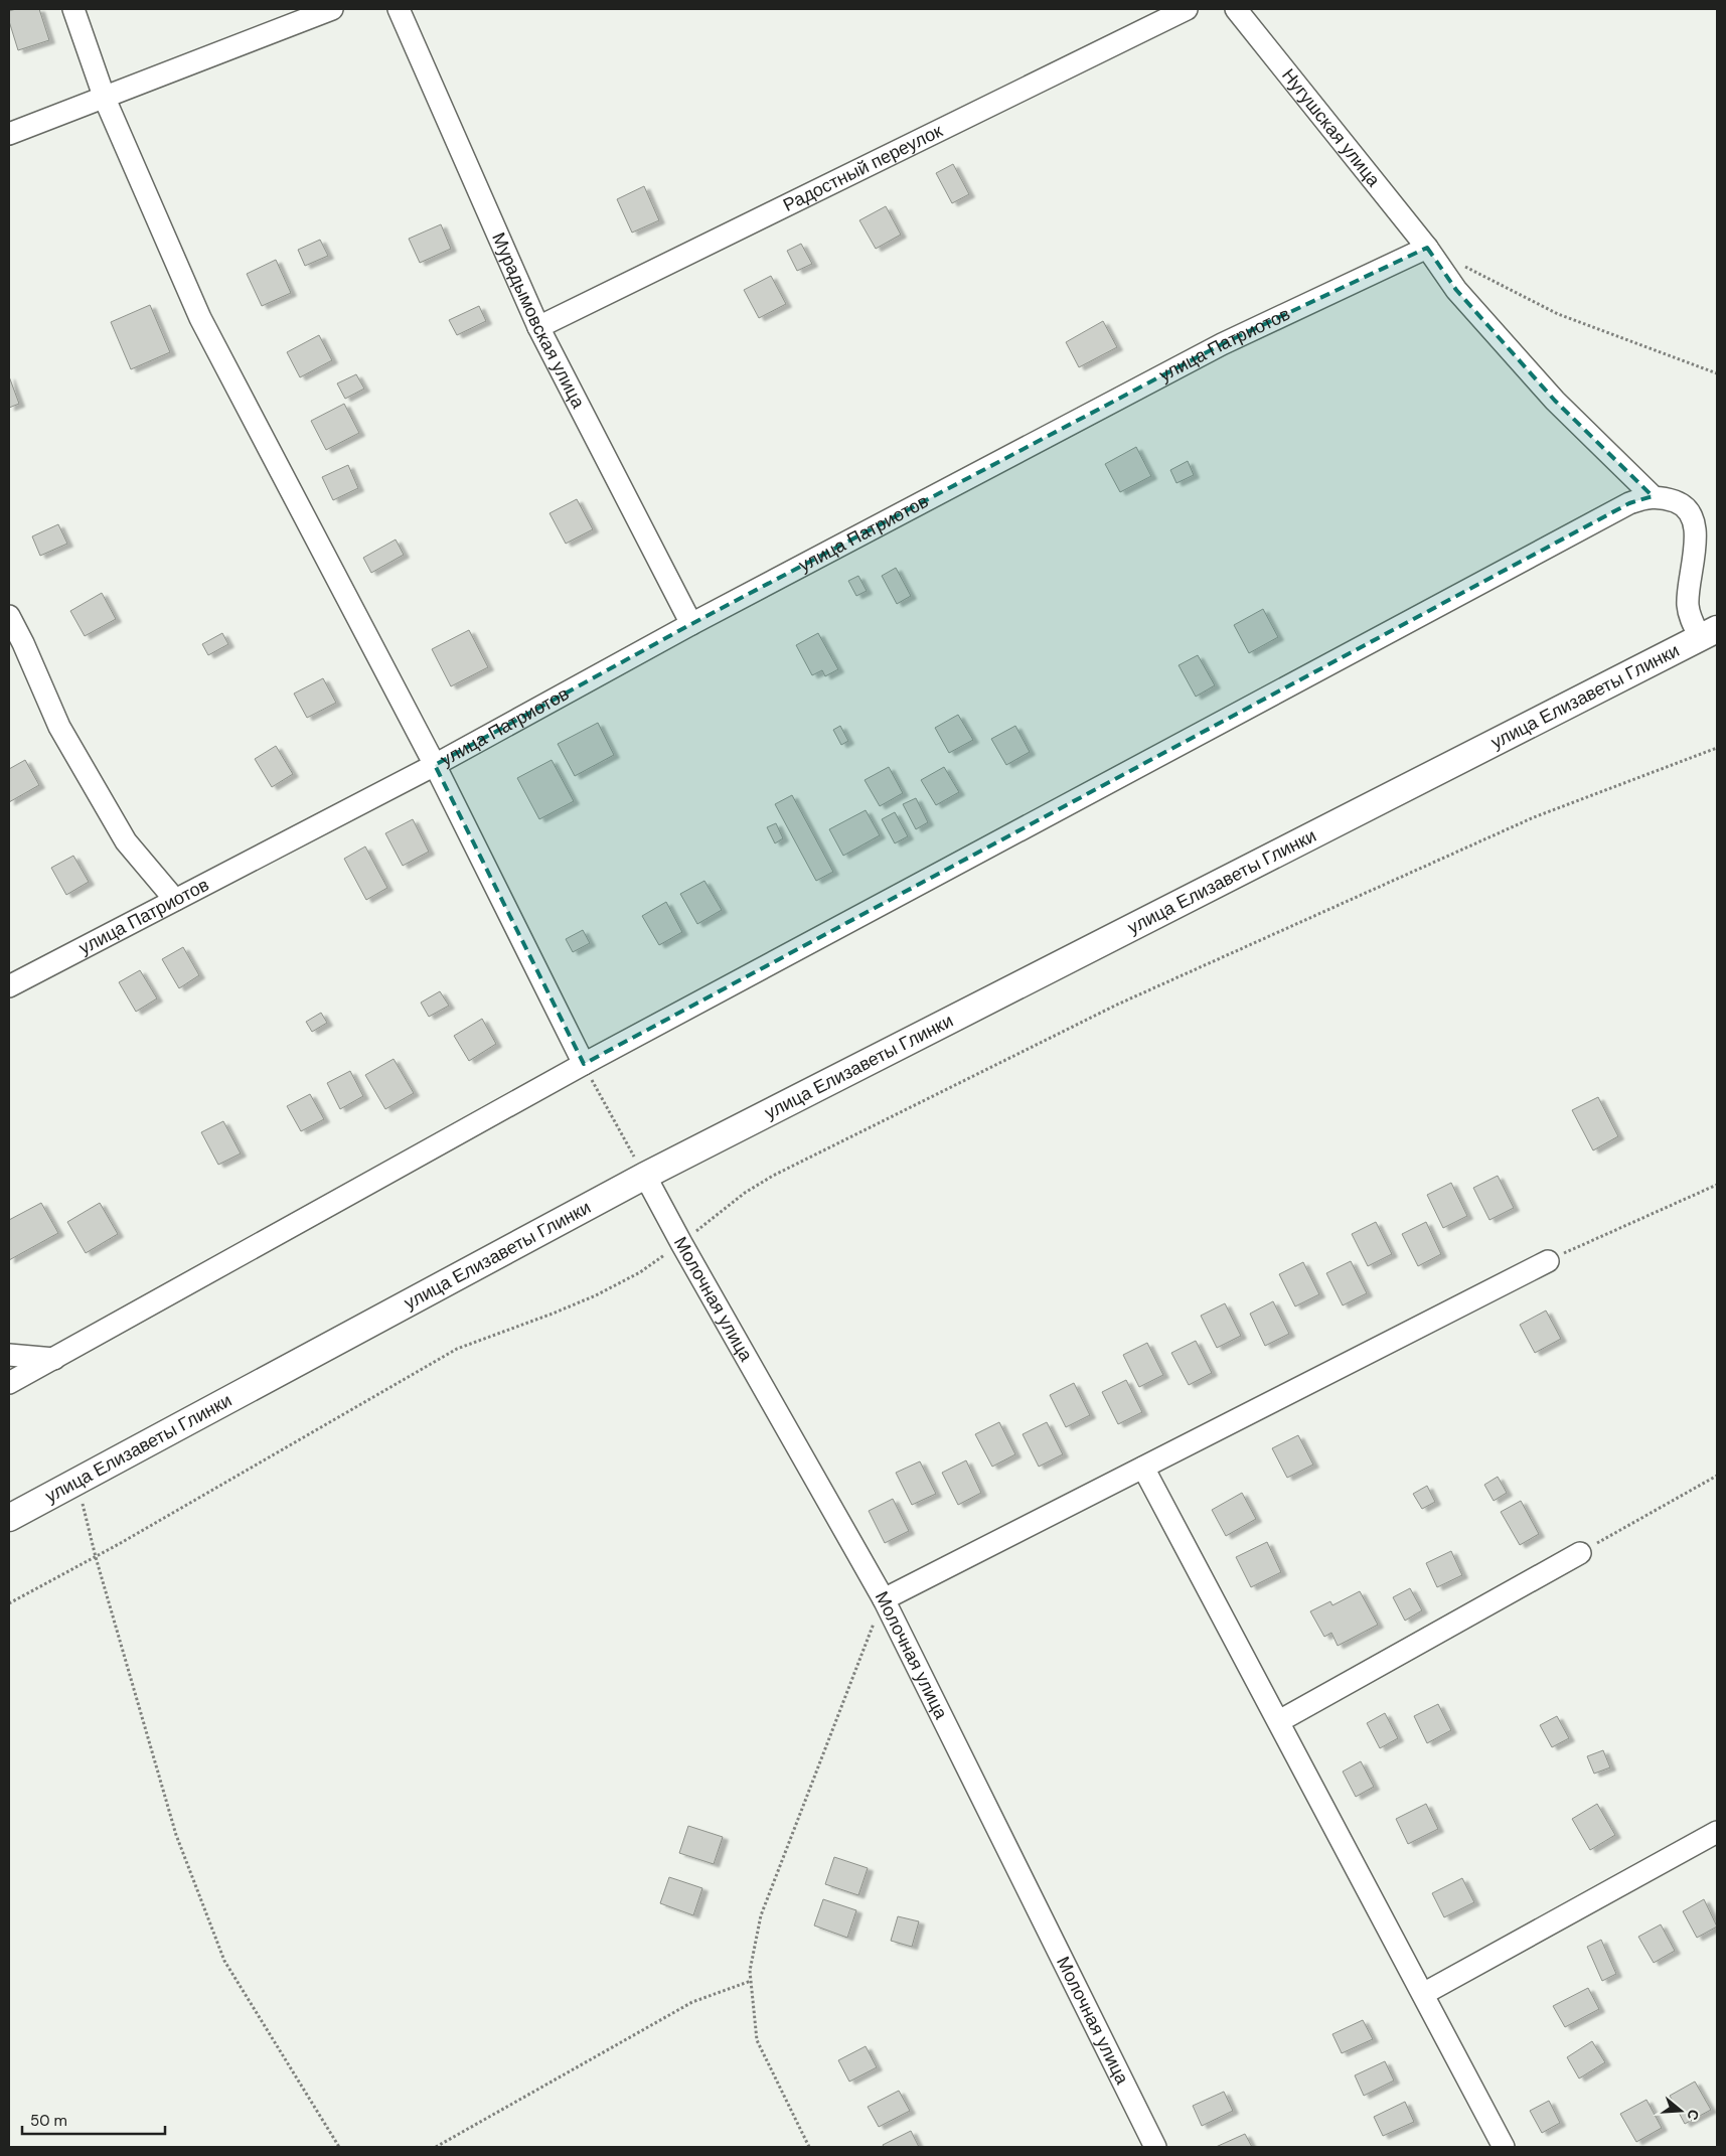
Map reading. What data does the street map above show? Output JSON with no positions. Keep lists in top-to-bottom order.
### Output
{
  "streets": {
    "street": [
      "Нугушская улица",
      "Радостный переулок",
      "Мурадымовская улица",
      "улица Патриотов",
      "улица Елизаветы Глинки",
      "Молочная улица"
    ]
  },
  "crossings": [
    ["Нугушская улица", "улица Патриотов"],
    ["Радостный переулок", "Мурадымовская улица"],
    ["Мурадымовская улица", "улица Патриотов"],
    ["улица Елизаветы Глинки", "Молочная улица"]
  ],
  "scale_bar": "50 m",
  "north": "right"
}
